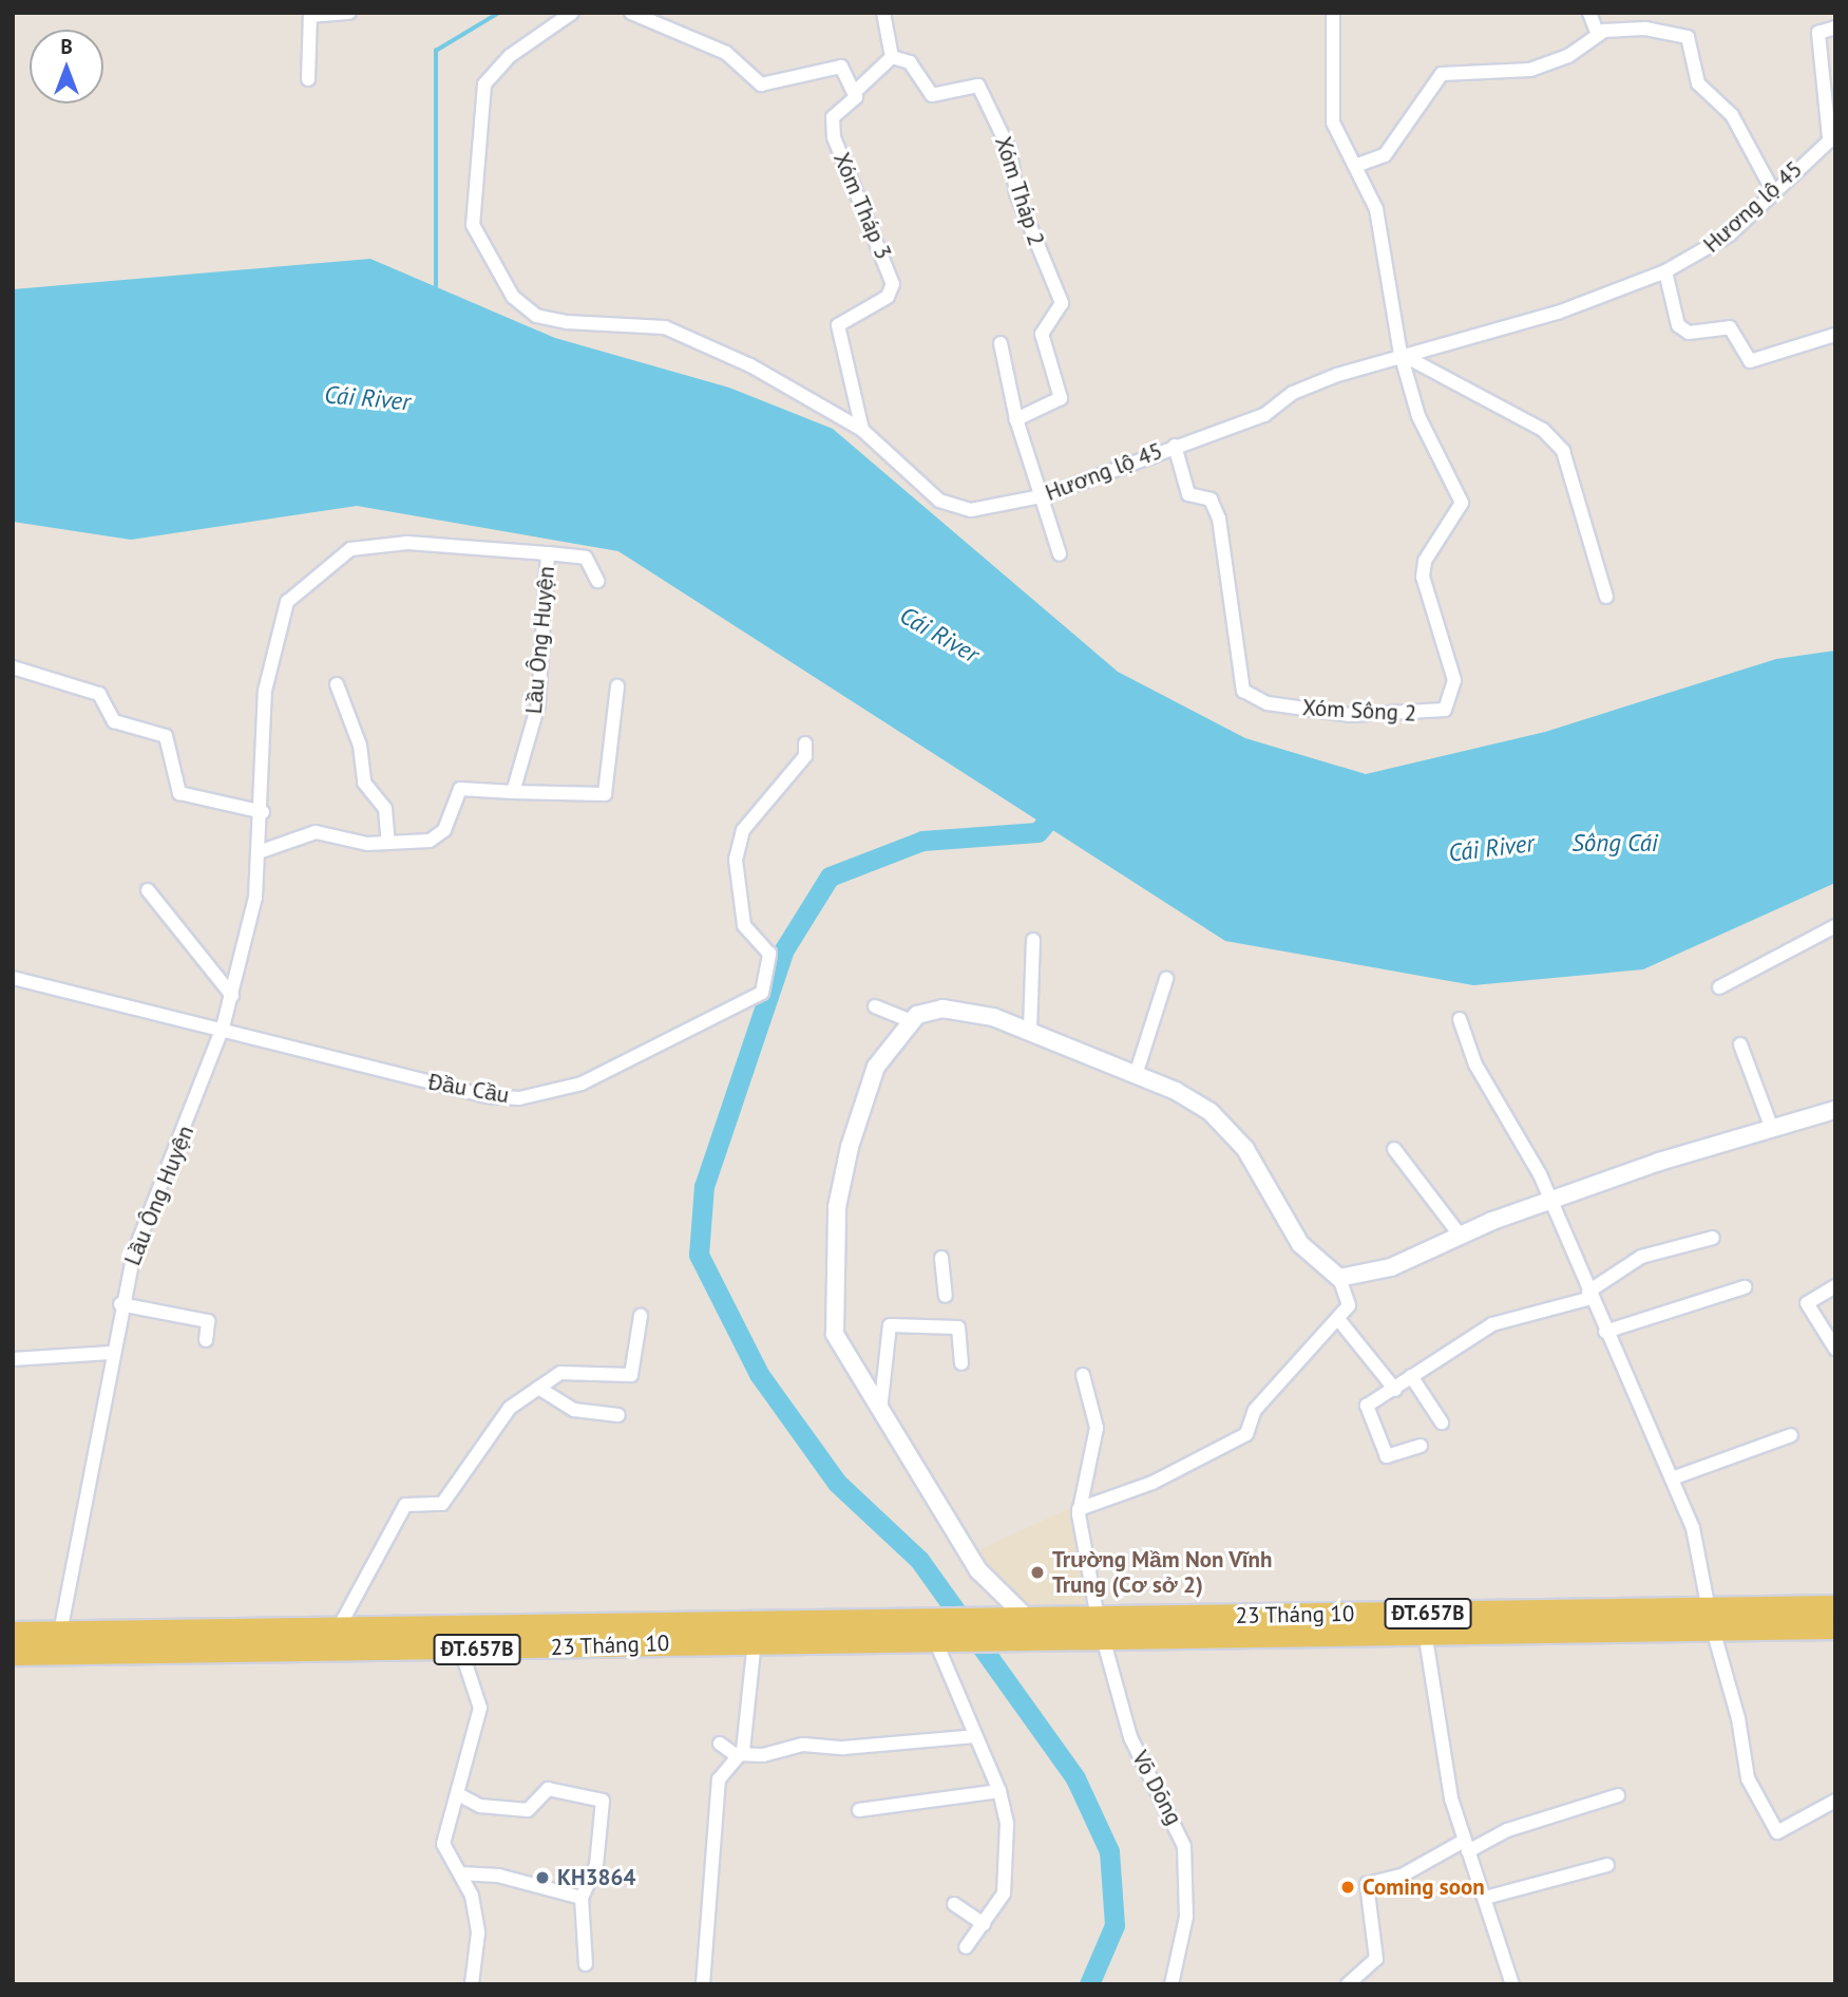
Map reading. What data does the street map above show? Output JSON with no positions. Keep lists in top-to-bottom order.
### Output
{
  "streets": {
    "main road": ["ĐT.657B", "23 Tháng 10"],
    "street": [
      "Xóm Tháp 2",
      "Xóm Tháp 3",
      "Hương lộ 45",
      "Lầu Ông Huyện",
      "Xóm Sông 2",
      "Đầu Cầu",
      "Võ Dõng"
    ]
  },
  "crossings": [
    ["Xóm Tháp 2", "Xóm Tháp 3"],
    ["Xóm Tháp 3", "Hương lộ 45"],
    ["Hương lộ 45", "Xóm Sông 2"],
    ["Lầu Ông Huyện", "Đầu Cầu"],
    ["Lầu Ông Huyện", "23 Tháng 10"],
    ["23 Tháng 10", "Võ Dõng"]
  ],
  "water": ["Cái River", "Sông Cái"],
  "places": ["Trường Mầm Non Vĩnh Trung (Cơ sở 2)", "KH3864", "Coming soon"],
  "north": "top"
}
